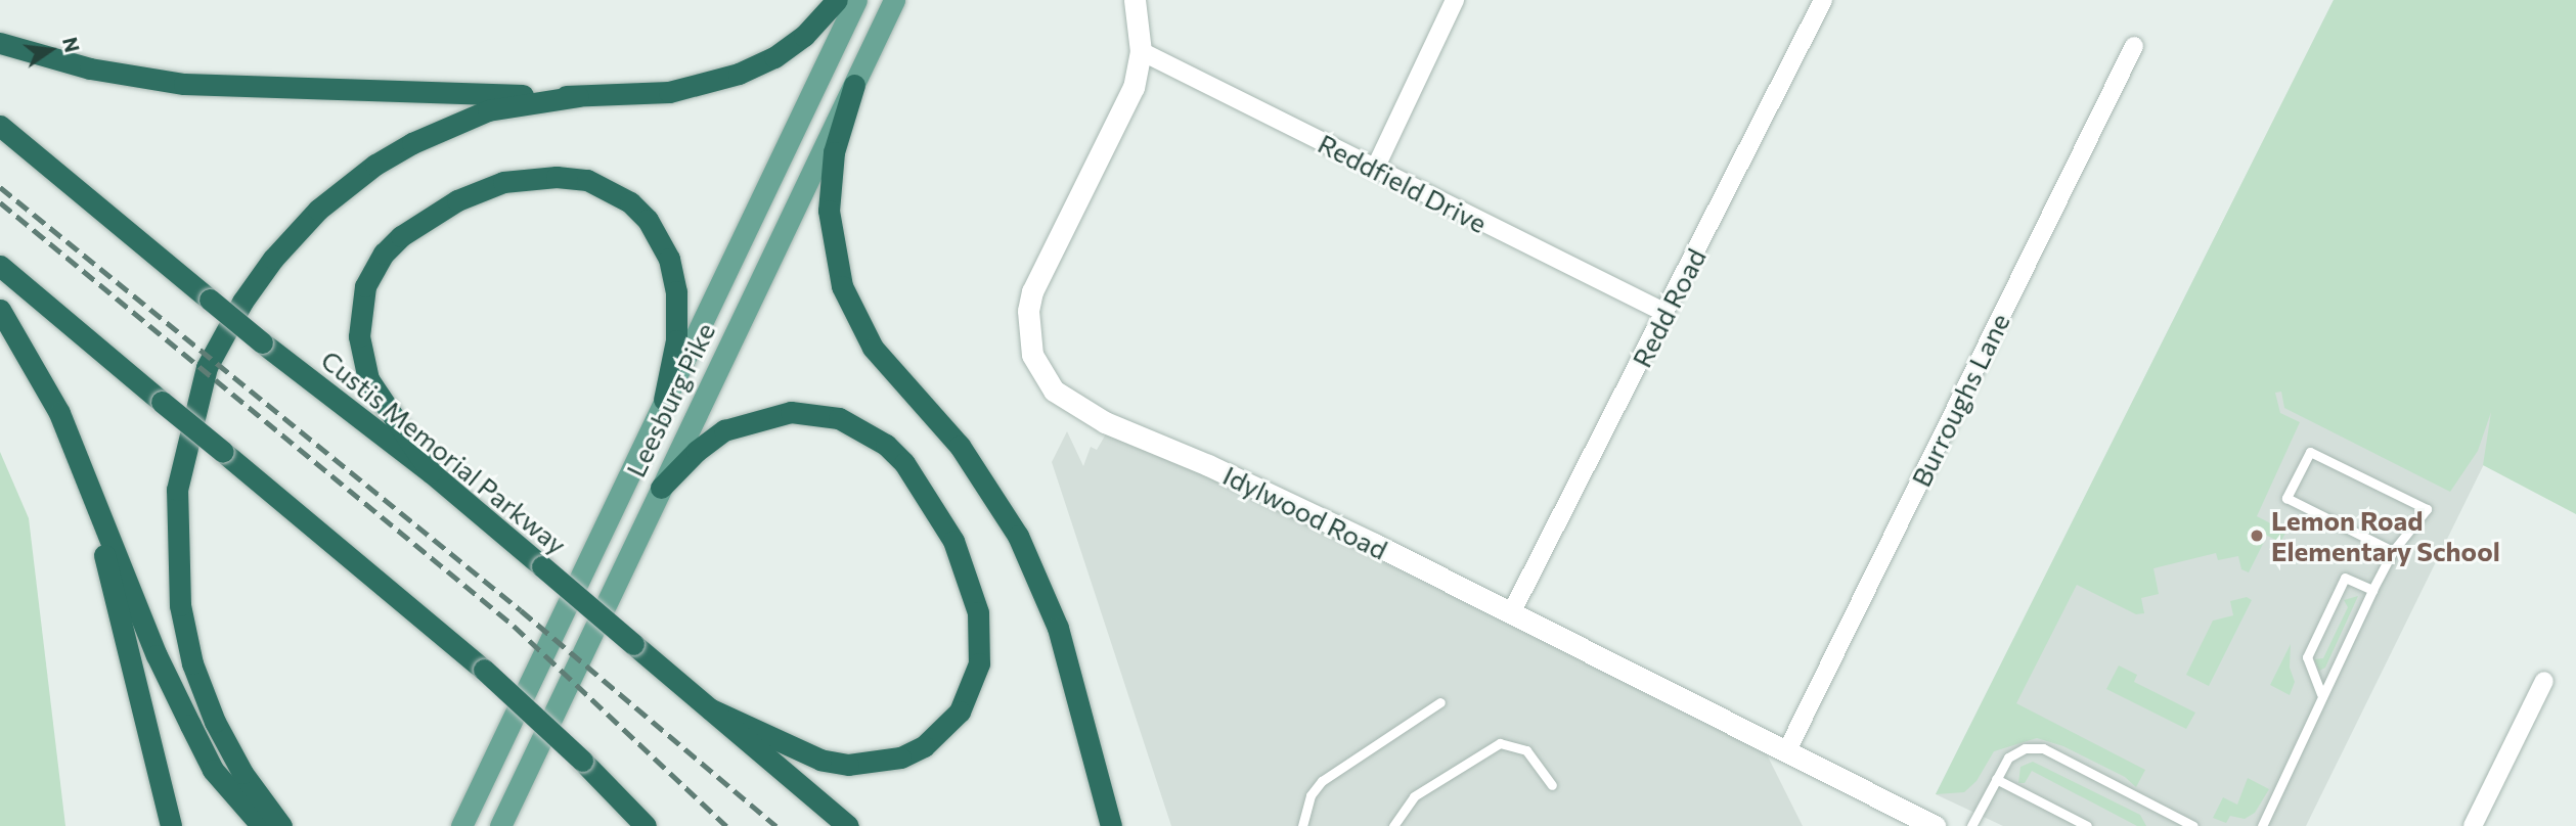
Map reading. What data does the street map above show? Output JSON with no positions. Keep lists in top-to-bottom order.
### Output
{
  "streets": {
    "highway": ["Custis Memorial Parkway"],
    "main road": ["Leesburg Pike", "Idylwood Road"],
    "street": ["Reddfield Drive", "Redd Road", "Burroughs Lane"]
  },
  "crossings": [
    ["Reddfield Drive", "Redd Road"],
    ["Reddfield Drive", "Idylwood Road"],
    ["Redd Road", "Idylwood Road"],
    ["Burroughs Lane", "Idylwood Road"]
  ],
  "places": ["Lemon Road Elementary School"],
  "north": "right"
}
